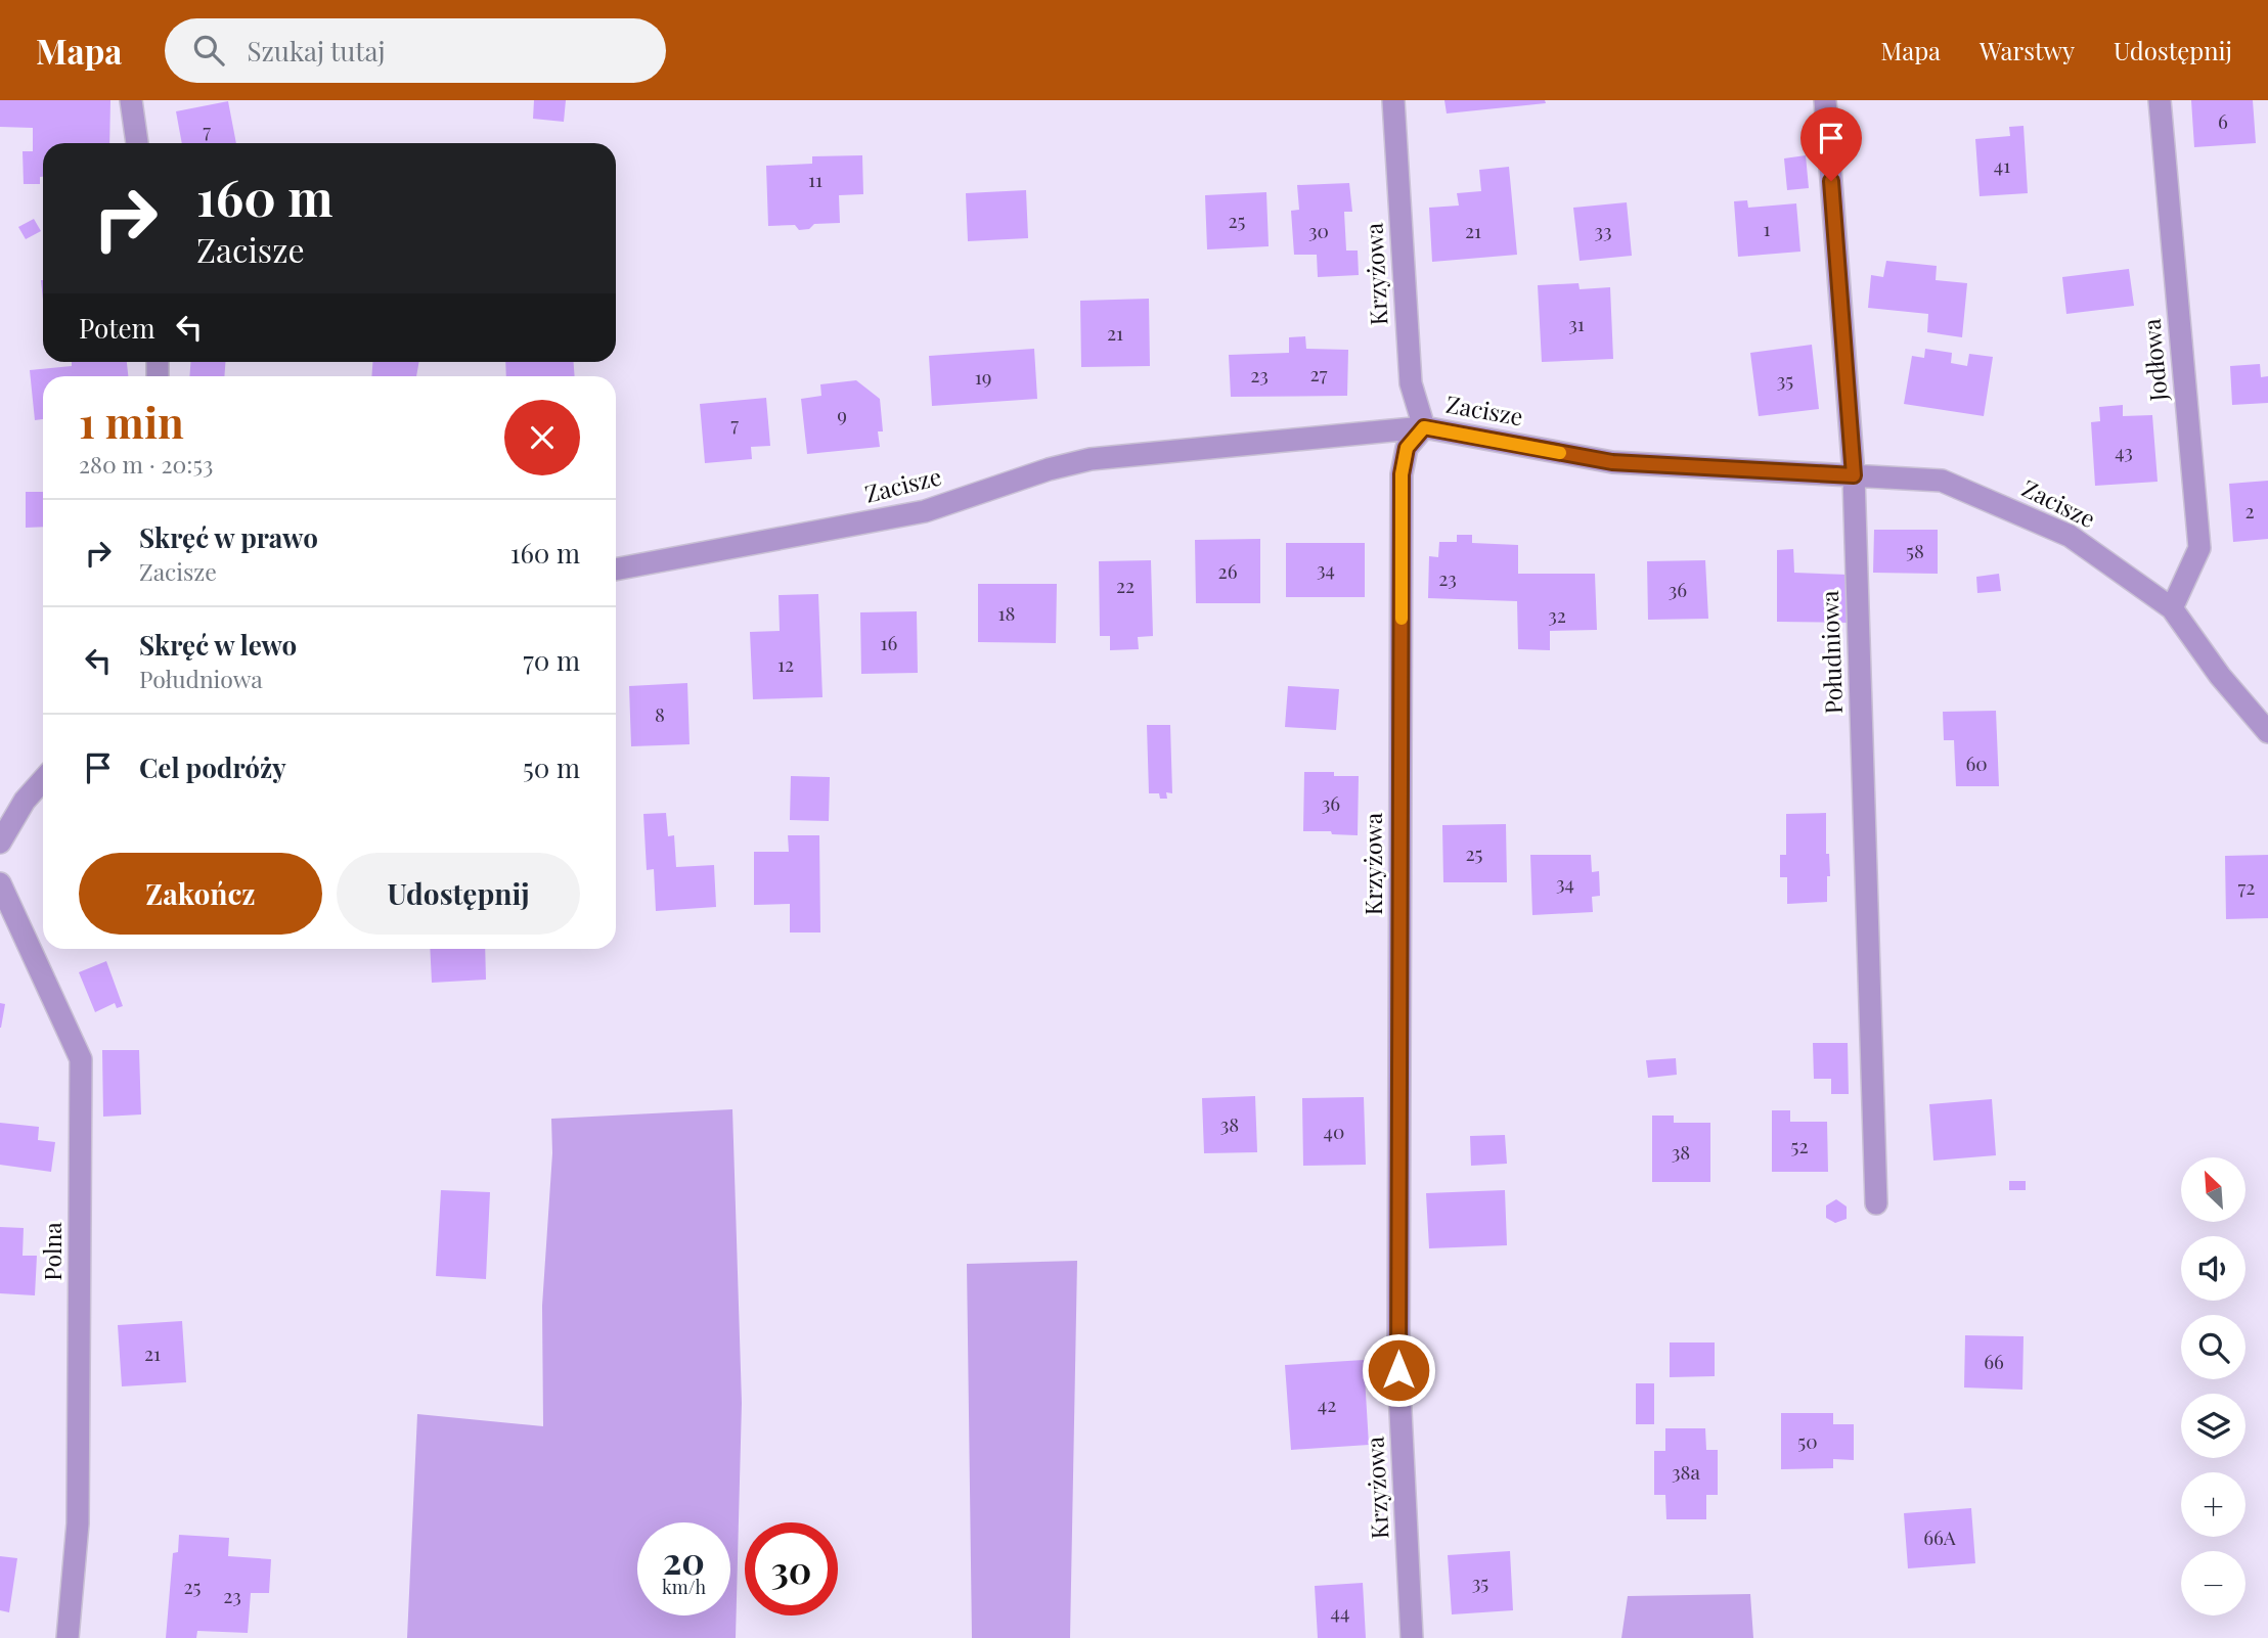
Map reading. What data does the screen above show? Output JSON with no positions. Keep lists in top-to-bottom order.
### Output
{
  "streets": {
    "street": [
      "Krzyżowa",
      "Jodłowa",
      "Zacisze",
      "Południowa",
      "Polna"
    ]
  },
  "crossings": [
    ["Krzyżowa", "Zacisze"],
    ["Jodłowa", "Zacisze"],
    ["Zacisze", "Południowa"]
  ],
  "house_numbers": [
    "6",
    "7",
    "41",
    "11",
    "25",
    "1",
    "30",
    "21",
    "33",
    "31",
    "21",
    "27",
    "23",
    "19",
    "35",
    "9",
    "7",
    "43",
    "2",
    "58",
    "34",
    "26",
    "23",
    "22",
    "36",
    "18",
    "32",
    "16",
    "12",
    "8",
    "60",
    "36",
    "25",
    "34",
    "72",
    "38",
    "40",
    "52",
    "38",
    "21",
    "66",
    "42",
    "50",
    "38a",
    "66A",
    "35",
    "25",
    "23",
    "44"
  ],
  "north": "top left",
  "page": {
    "header": "Mapa",
    "search": "Szukaj tutaj",
    "nav": ["Mapa", "Warstwy", "Udostępnij"],
    "turn": ["160 m", "Zacisze"],
    "then": "Potem",
    "heading": ["1 min", "280 m · 20:53"],
    "list": [
      {
        "name": "Skręć w prawo",
        "note": "Zacisze",
        "value": "160 m"
      },
      {
        "name": "Skręć w lewo",
        "note": "Południowa",
        "value": "70 m"
      },
      {
        "name": "Cel podróży",
        "value": "50 m"
      }
    ],
    "buttons": ["Zakończ", "Udostępnij"],
    "map_buttons": ["+", "−"],
    "speed": "20 km/h",
    "limit": "30"
  }
}
